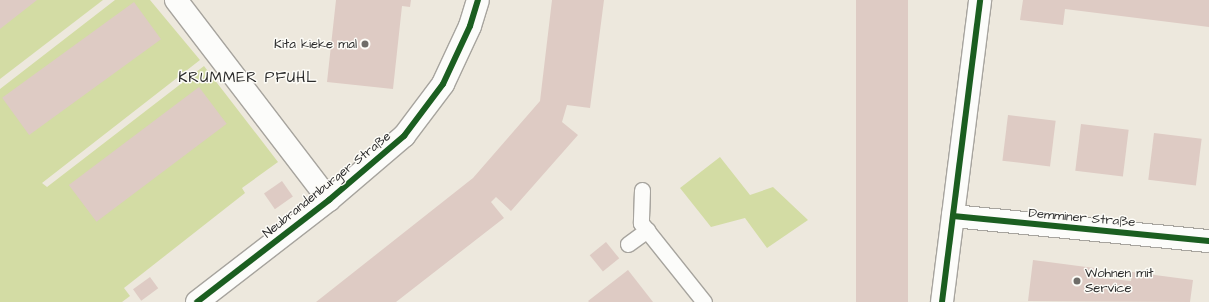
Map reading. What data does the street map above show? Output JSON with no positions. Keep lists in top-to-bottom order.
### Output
{
  "streets": {
    "street": ["Neubrandenburger Straße", "Demminer Straße"]
  },
  "districts": ["KRUMMER PFUHL"],
  "places": ["Kita kieke mal", "Wohnen mit Service"]
}
